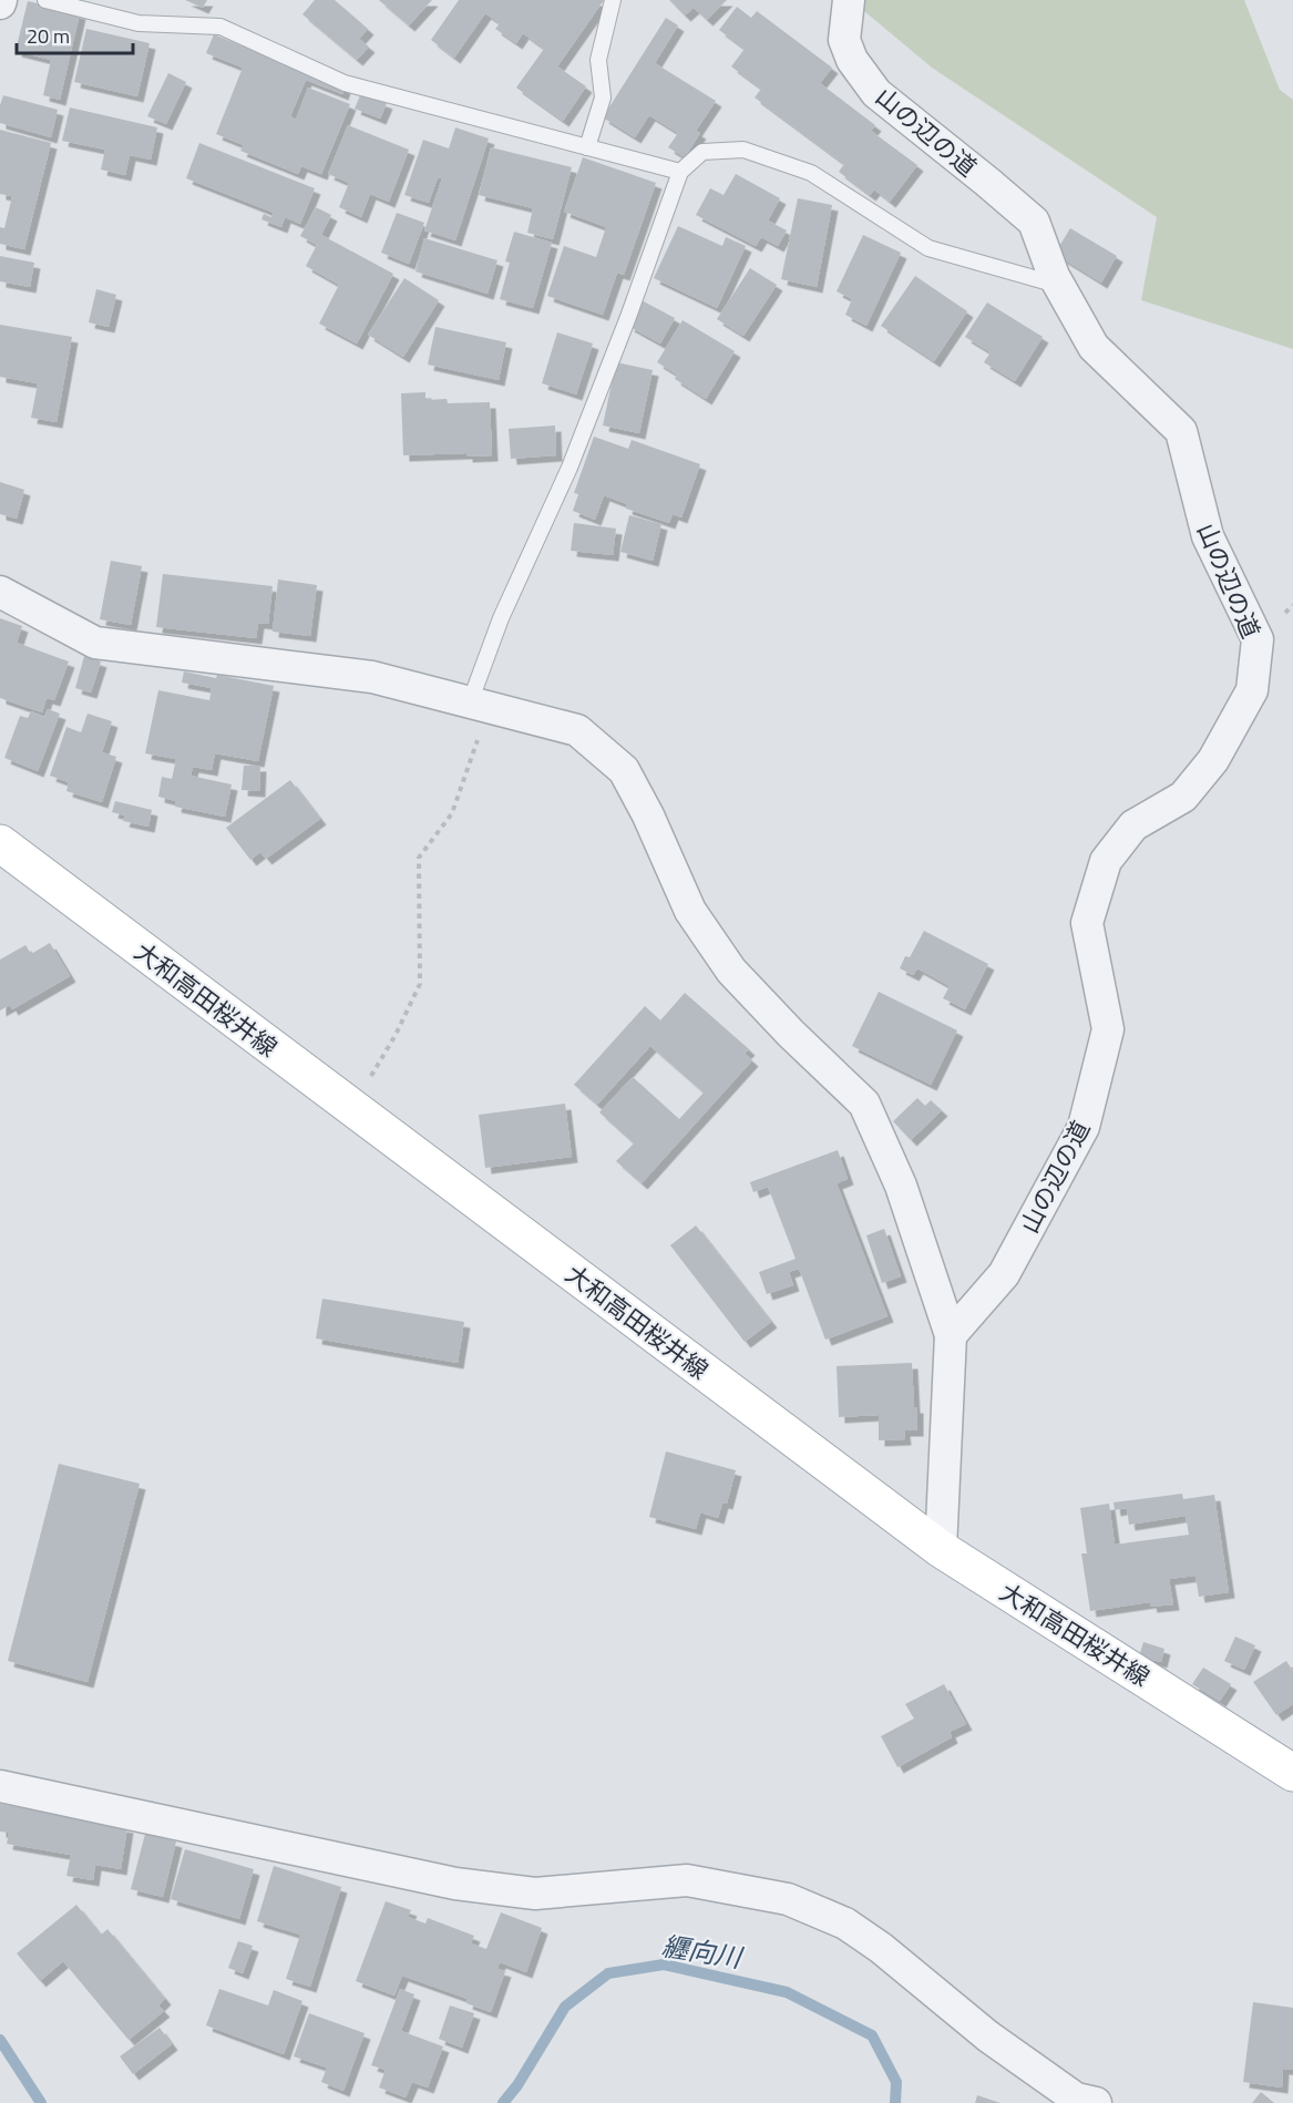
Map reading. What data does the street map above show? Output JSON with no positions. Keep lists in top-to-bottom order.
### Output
{
  "streets": {
    "main road": ["大和高田桜井線"],
    "street": ["山の辺の道"]
  },
  "water": ["纒向川"],
  "scale_bar": "20 m"
}
